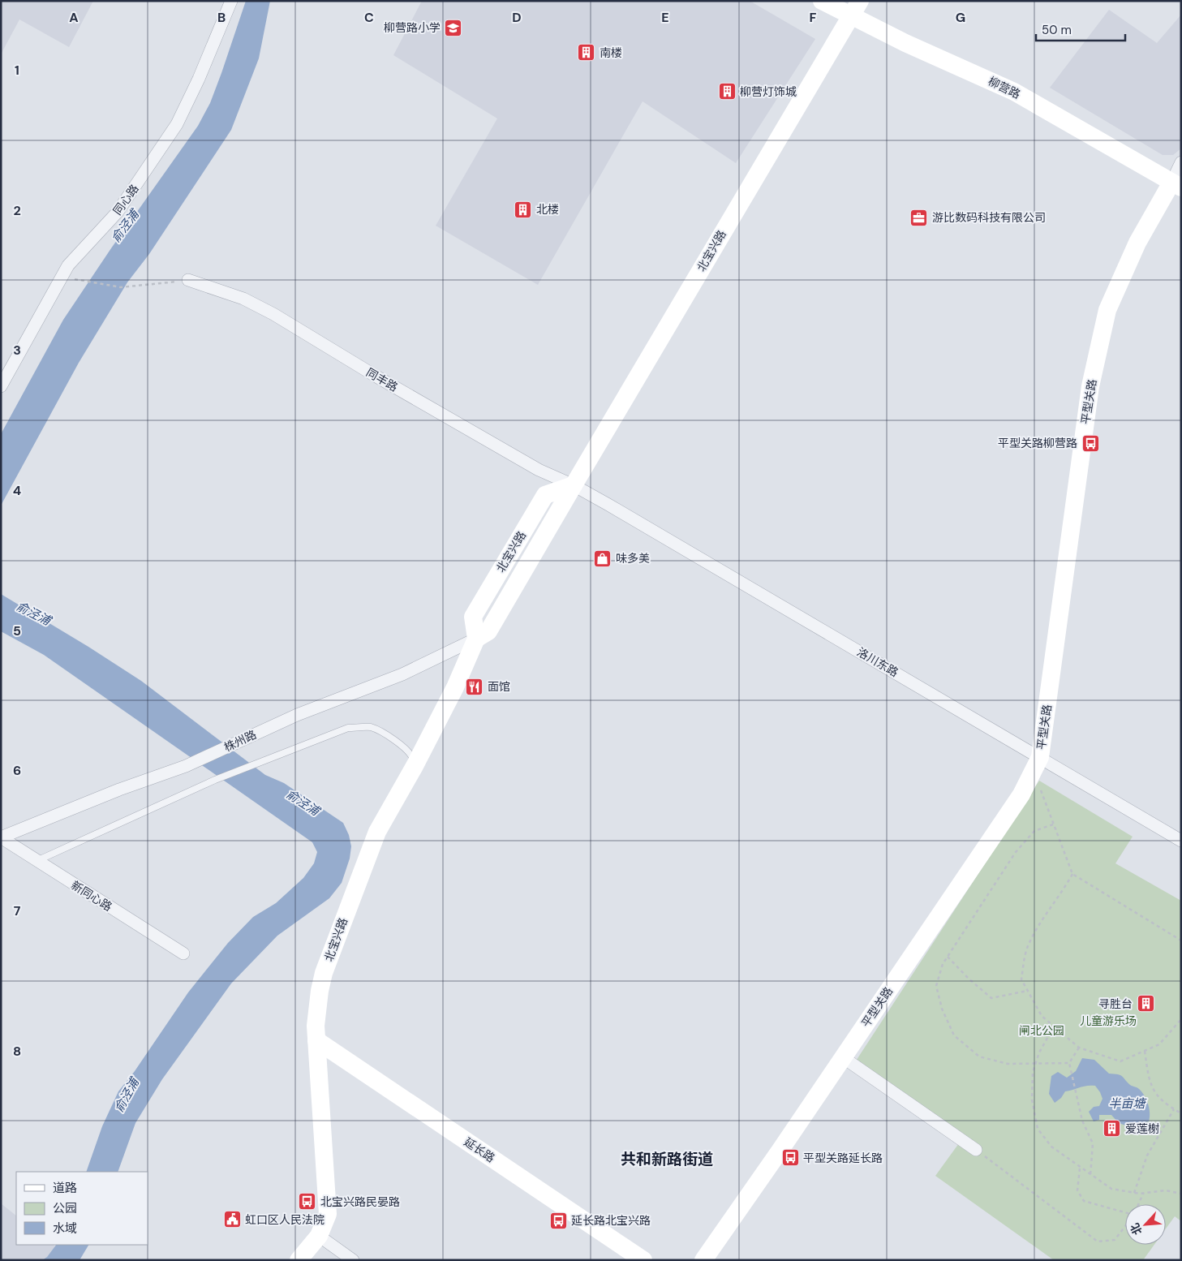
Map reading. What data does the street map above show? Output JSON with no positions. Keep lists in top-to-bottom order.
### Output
{
  "streets": {
    "street": [
      "柳营路",
      "同心路",
      "北宝兴路",
      "同丰路",
      "平型关路",
      "洛川东路",
      "株州路",
      "新同心路",
      "延长路"
    ]
  },
  "crossings": [
    ["柳营路", "北宝兴路"],
    ["柳营路", "平型关路"],
    ["北宝兴路", "同丰路"],
    ["北宝兴路", "洛川东路"],
    ["北宝兴路", "株州路"],
    ["北宝兴路", "延长路"],
    ["同丰路", "洛川东路"],
    ["平型关路", "洛川东路"],
    ["株州路", "新同心路"]
  ],
  "districts": ["共和新路街道"],
  "water": ["俞泾浦", "半亩塘"],
  "parks": ["儿童游乐场", "闸北公园"],
  "places": {
    "school or university": ["柳营路小学"],
    "building": [
      "南楼",
      "柳营灯饰城",
      "北楼",
      "寻胜台",
      "爱莲榭"
    ],
    "office": ["游比数码科技有限公司"],
    "bus stop": [
      "平型关路柳营路",
      "平型关路延长路",
      "北宝兴路民晏路",
      "延长路北宝兴路"
    ],
    "shop": ["味多美"],
    "restaurant": ["面馆"],
    "public building": ["虹口区人民法院"]
  },
  "legend": ["道路", "公园", "水域"],
  "scale_bar": "50 m",
  "north": "bottom left",
  "grid": {
    "columns": [
      "A",
      "B",
      "C",
      "D",
      "E",
      "F",
      "G"
    ],
    "rows": [
      "1",
      "2",
      "3",
      "4",
      "5",
      "6",
      "7",
      "8"
    ]
  }
}
